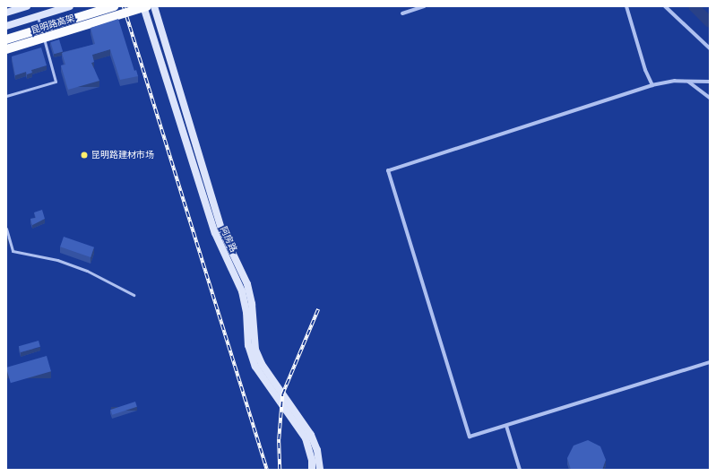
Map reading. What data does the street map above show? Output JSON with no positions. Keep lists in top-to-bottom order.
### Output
{
  "streets": {
    "highway": ["昆明路高架"],
    "main road": ["阿房路"]
  },
  "places": ["昆明路建材市场"]
}
